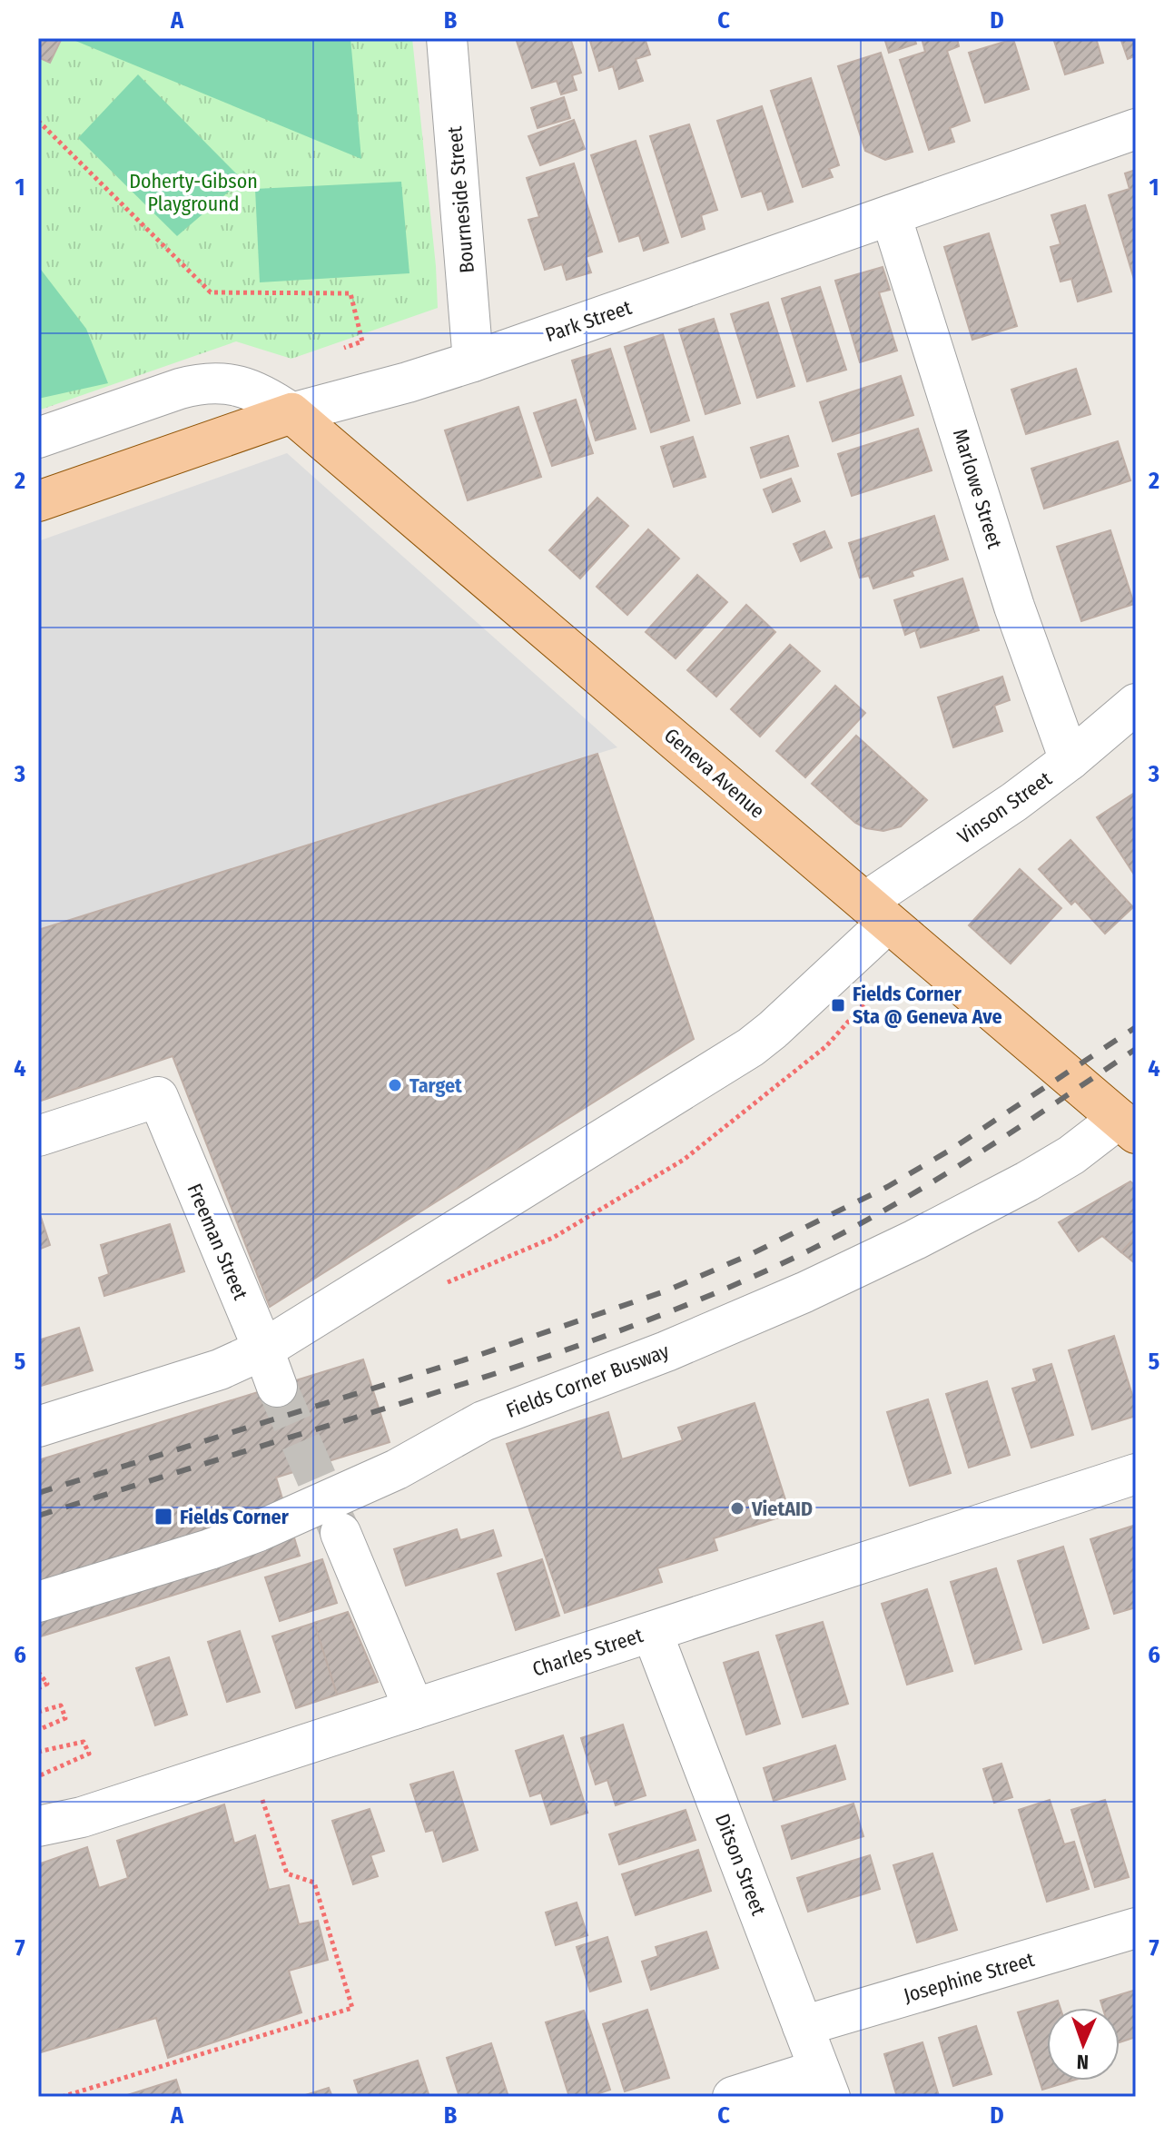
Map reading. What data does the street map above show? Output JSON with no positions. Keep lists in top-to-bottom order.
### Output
{
  "streets": {
    "main road": ["Park Street", "Geneva Avenue"],
    "street": [
      "Bourneside Street",
      "Marlowe Street",
      "Vinson Street",
      "Freeman Street",
      "Fields Corner Busway",
      "Charles Street",
      "Ditson Street",
      "Josephine Street"
    ]
  },
  "crossings": [
    ["Bourneside Street", "Park Street"],
    ["Park Street", "Marlowe Street"],
    ["Park Street", "Geneva Avenue"],
    ["Marlowe Street", "Vinson Street"],
    ["Geneva Avenue", "Vinson Street"],
    ["Geneva Avenue", "Fields Corner Busway"],
    ["Charles Street", "Ditson Street"],
    ["Ditson Street", "Josephine Street"]
  ],
  "parks": ["Doherty-Gibson Playground"],
  "places": {
    "transit": ["Fields Corner Sta @ Geneva Ave", "Fields Corner"],
    "other": ["Target", "VietAID"]
  },
  "north": "bottom",
  "grid": {
    "columns": [
      "A",
      "B",
      "C",
      "D"
    ],
    "rows": [
      "1",
      "2",
      "3",
      "4",
      "5",
      "6",
      "7"
    ]
  }
}
